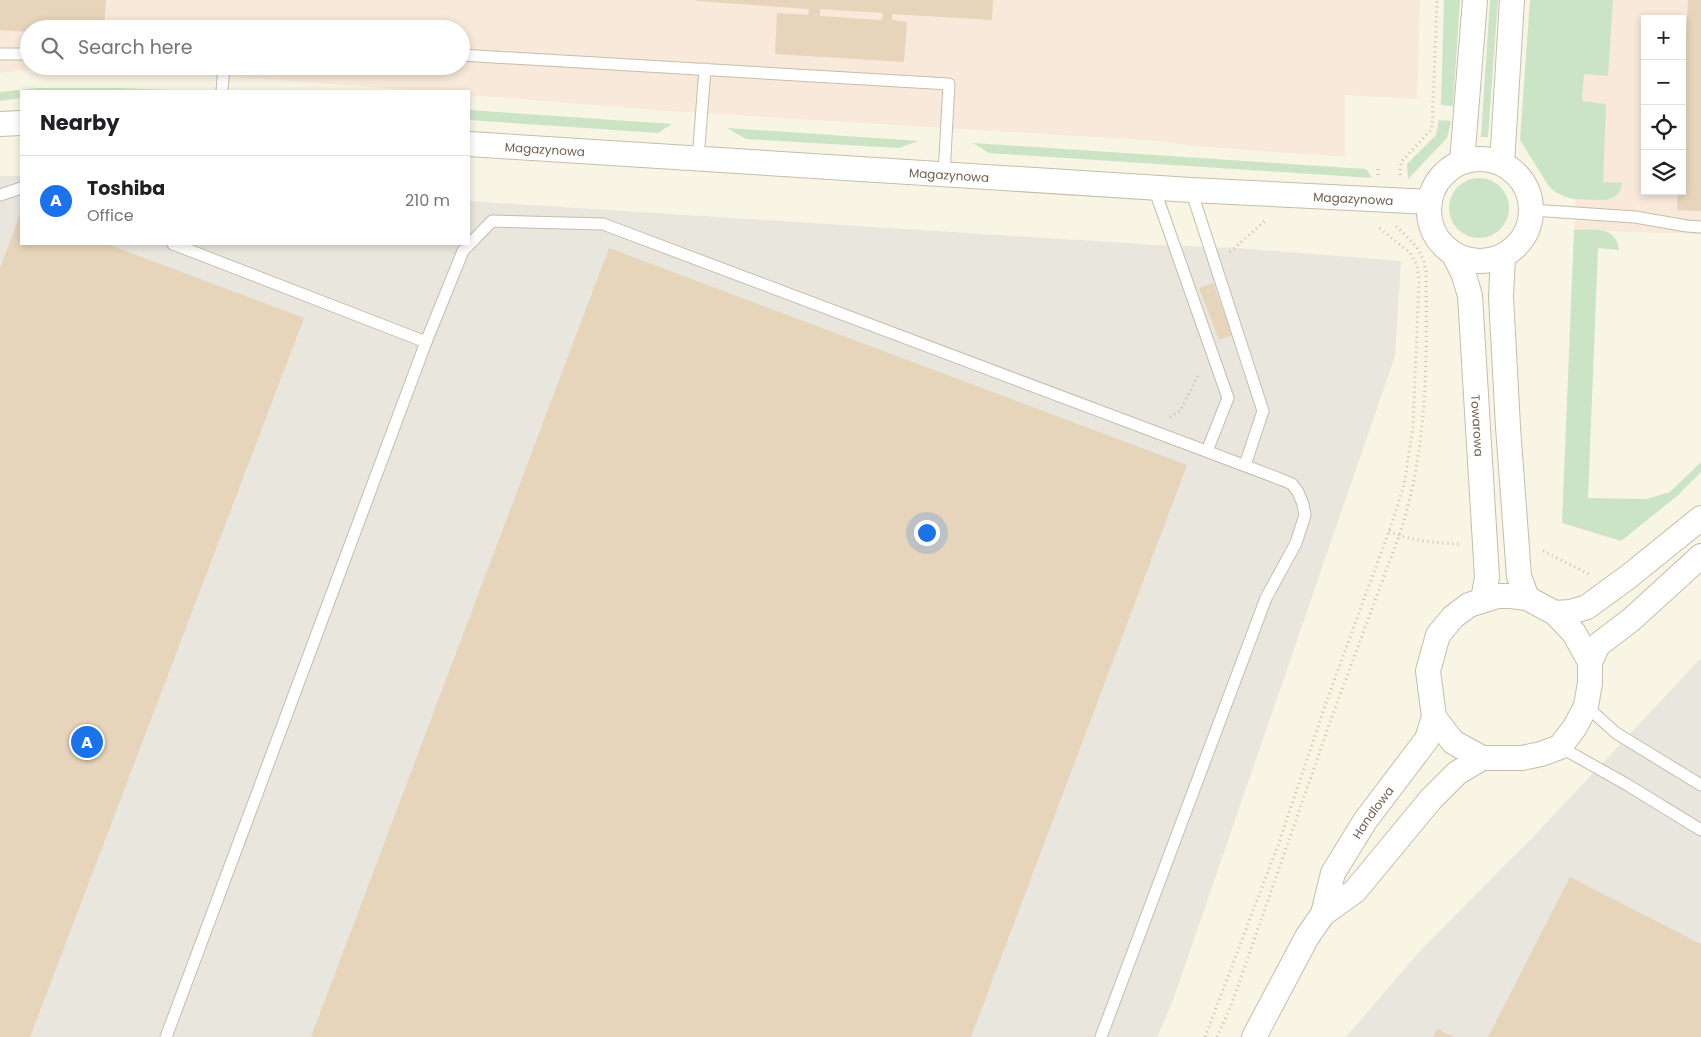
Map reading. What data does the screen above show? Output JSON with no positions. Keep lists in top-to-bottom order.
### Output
{
  "streets": {
    "street": ["Magazynowa", "Towarowa", "Handlowa"]
  },
  "crossings": [
    ["Magazynowa", "Towarowa"],
    ["Towarowa", "Handlowa"]
  ],
  "page": {
    "map_buttons": ["+", "−"],
    "search": "Search here",
    "heading": "Nearby",
    "list": [
      {
        "mark": "A",
        "name": "Toshiba",
        "note": "Office",
        "value": "210 m"
      }
    ],
    "pins": "A"
  }
}
